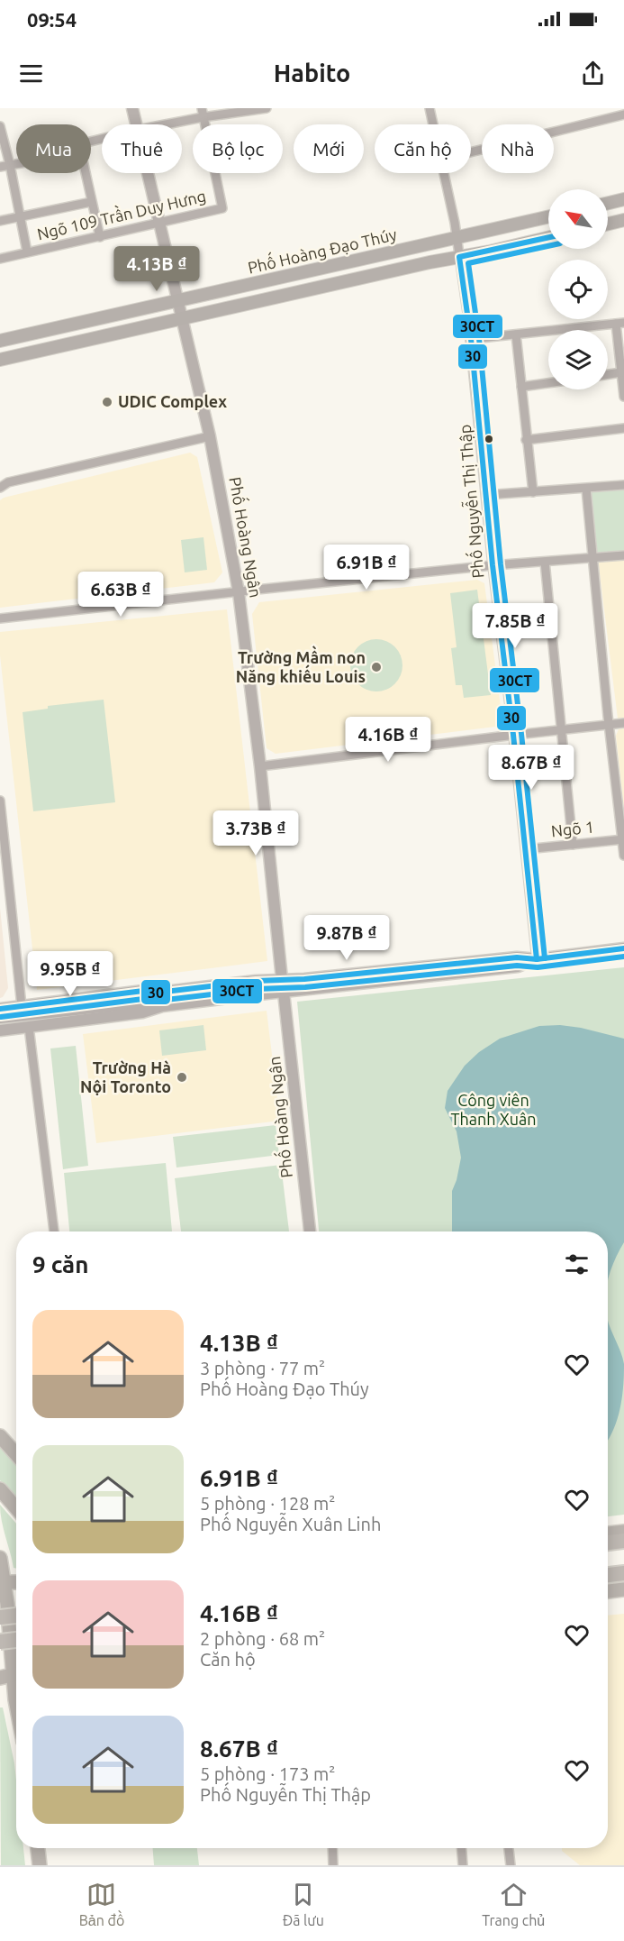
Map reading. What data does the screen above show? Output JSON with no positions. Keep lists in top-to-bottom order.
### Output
{
  "streets": {
    "main road": ["Phố Hoàng Đạo Thúy"],
    "street": [
      "Ngõ 109 Trần Duy Hưng",
      "Phố Nguyễn Thị Thập",
      "Phố Hoàng Ngân",
      "Ngõ 1"
    ]
  },
  "crossings": [
    ["Ngõ 109 Trần Duy Hưng", "Phố Hoàng Ngân"],
    ["Phố Hoàng Đạo Thúy", "Phố Nguyễn Thị Thập"],
    ["Phố Hoàng Đạo Thúy", "Phố Hoàng Ngân"],
    ["Phố Nguyễn Thị Thập", "Ngõ 1"]
  ],
  "parks": ["Công viên Thanh Xuân"],
  "places": ["UDIC Complex", "Trường Mầm non Năng khiếu Louis", "Trường Hà Nội Toronto"],
  "lines": ["transit line 30", "transit line 30CT"],
  "north": "top left",
  "page": {
    "status": "09:54",
    "header": "Habito",
    "chip": [
      "Mua",
      "Thuê",
      "Bộ lọc",
      "Mới",
      "Căn hộ",
      "Nhà"
    ],
    "price": [
      "4.13B ₫",
      "6.91B ₫",
      "6.63B ₫",
      "7.85B ₫",
      "4.16B ₫",
      "8.67B ₫",
      "3.73B ₫",
      "9.87B ₫",
      "9.95B ₫"
    ],
    "heading": "9 căn",
    "list": [
      {
        "name": "4.13B ₫",
        "note": "3 phòng · 77 m² · Phố Hoàng Đạo Thúy"
      },
      {
        "name": "6.91B ₫",
        "note": "5 phòng · 128 m² · Phố Nguyễn Xuân Linh"
      },
      {
        "name": "4.16B ₫",
        "note": "2 phòng · 68 m² · Căn hộ"
      },
      {
        "name": "8.67B ₫",
        "note": "5 phòng · 173 m² · Phố Nguyễn Thị Thập"
      }
    ],
    "tabs": ["Bản đồ", "Đã lưu", "Trang chủ"]
  }
}
